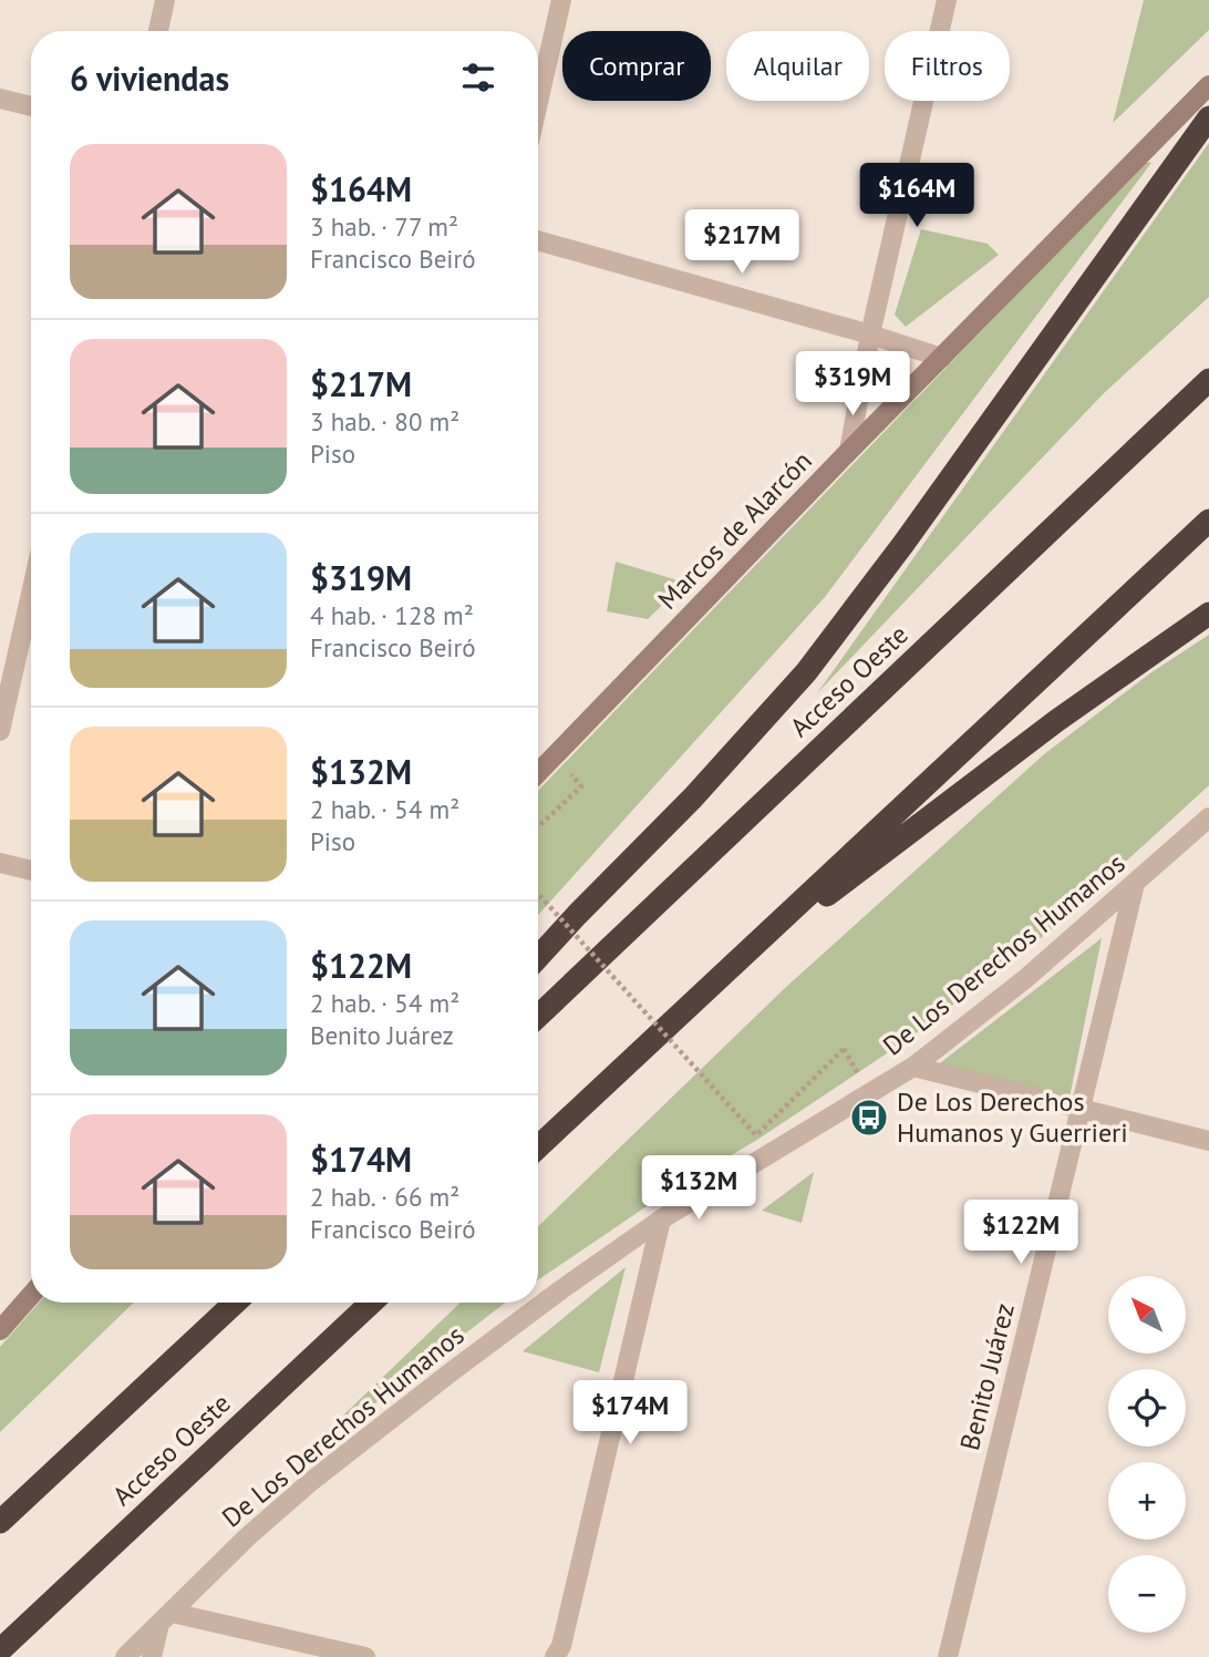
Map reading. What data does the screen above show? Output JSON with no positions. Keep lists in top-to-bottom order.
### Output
{
  "streets": {
    "highway": ["Acceso Oeste"],
    "street": ["Marcos de Alarcón", "De Los Derechos Humanos", "Benito Juárez"]
  },
  "crossings": [
    ["De Los Derechos Humanos", "Benito Juárez"]
  ],
  "places": {
    "bus stop": ["De Los Derechos Humanos y Guerrieri"]
  },
  "north": "top left",
  "page": {
    "chip": ["Comprar", "Alquilar", "Filtros"],
    "heading": "6 viviendas",
    "list": [
      {
        "name": "$164M",
        "note": "3 hab. · 77 m² · Francisco Beiró"
      },
      {
        "name": "$217M",
        "note": "3 hab. · 80 m² · Piso"
      },
      {
        "name": "$319M",
        "note": "4 hab. · 128 m² · Francisco Beiró"
      },
      {
        "name": "$132M",
        "note": "2 hab. · 54 m² · Piso"
      },
      {
        "name": "$122M",
        "note": "2 hab. · 54 m² · Benito Juárez"
      },
      {
        "name": "$174M",
        "note": "2 hab. · 66 m² · Francisco Beiró"
      }
    ],
    "price": [
      "$164M",
      "$217M",
      "$319M",
      "$132M",
      "$122M",
      "$174M"
    ],
    "map_buttons": ["+", "−"]
  }
}
